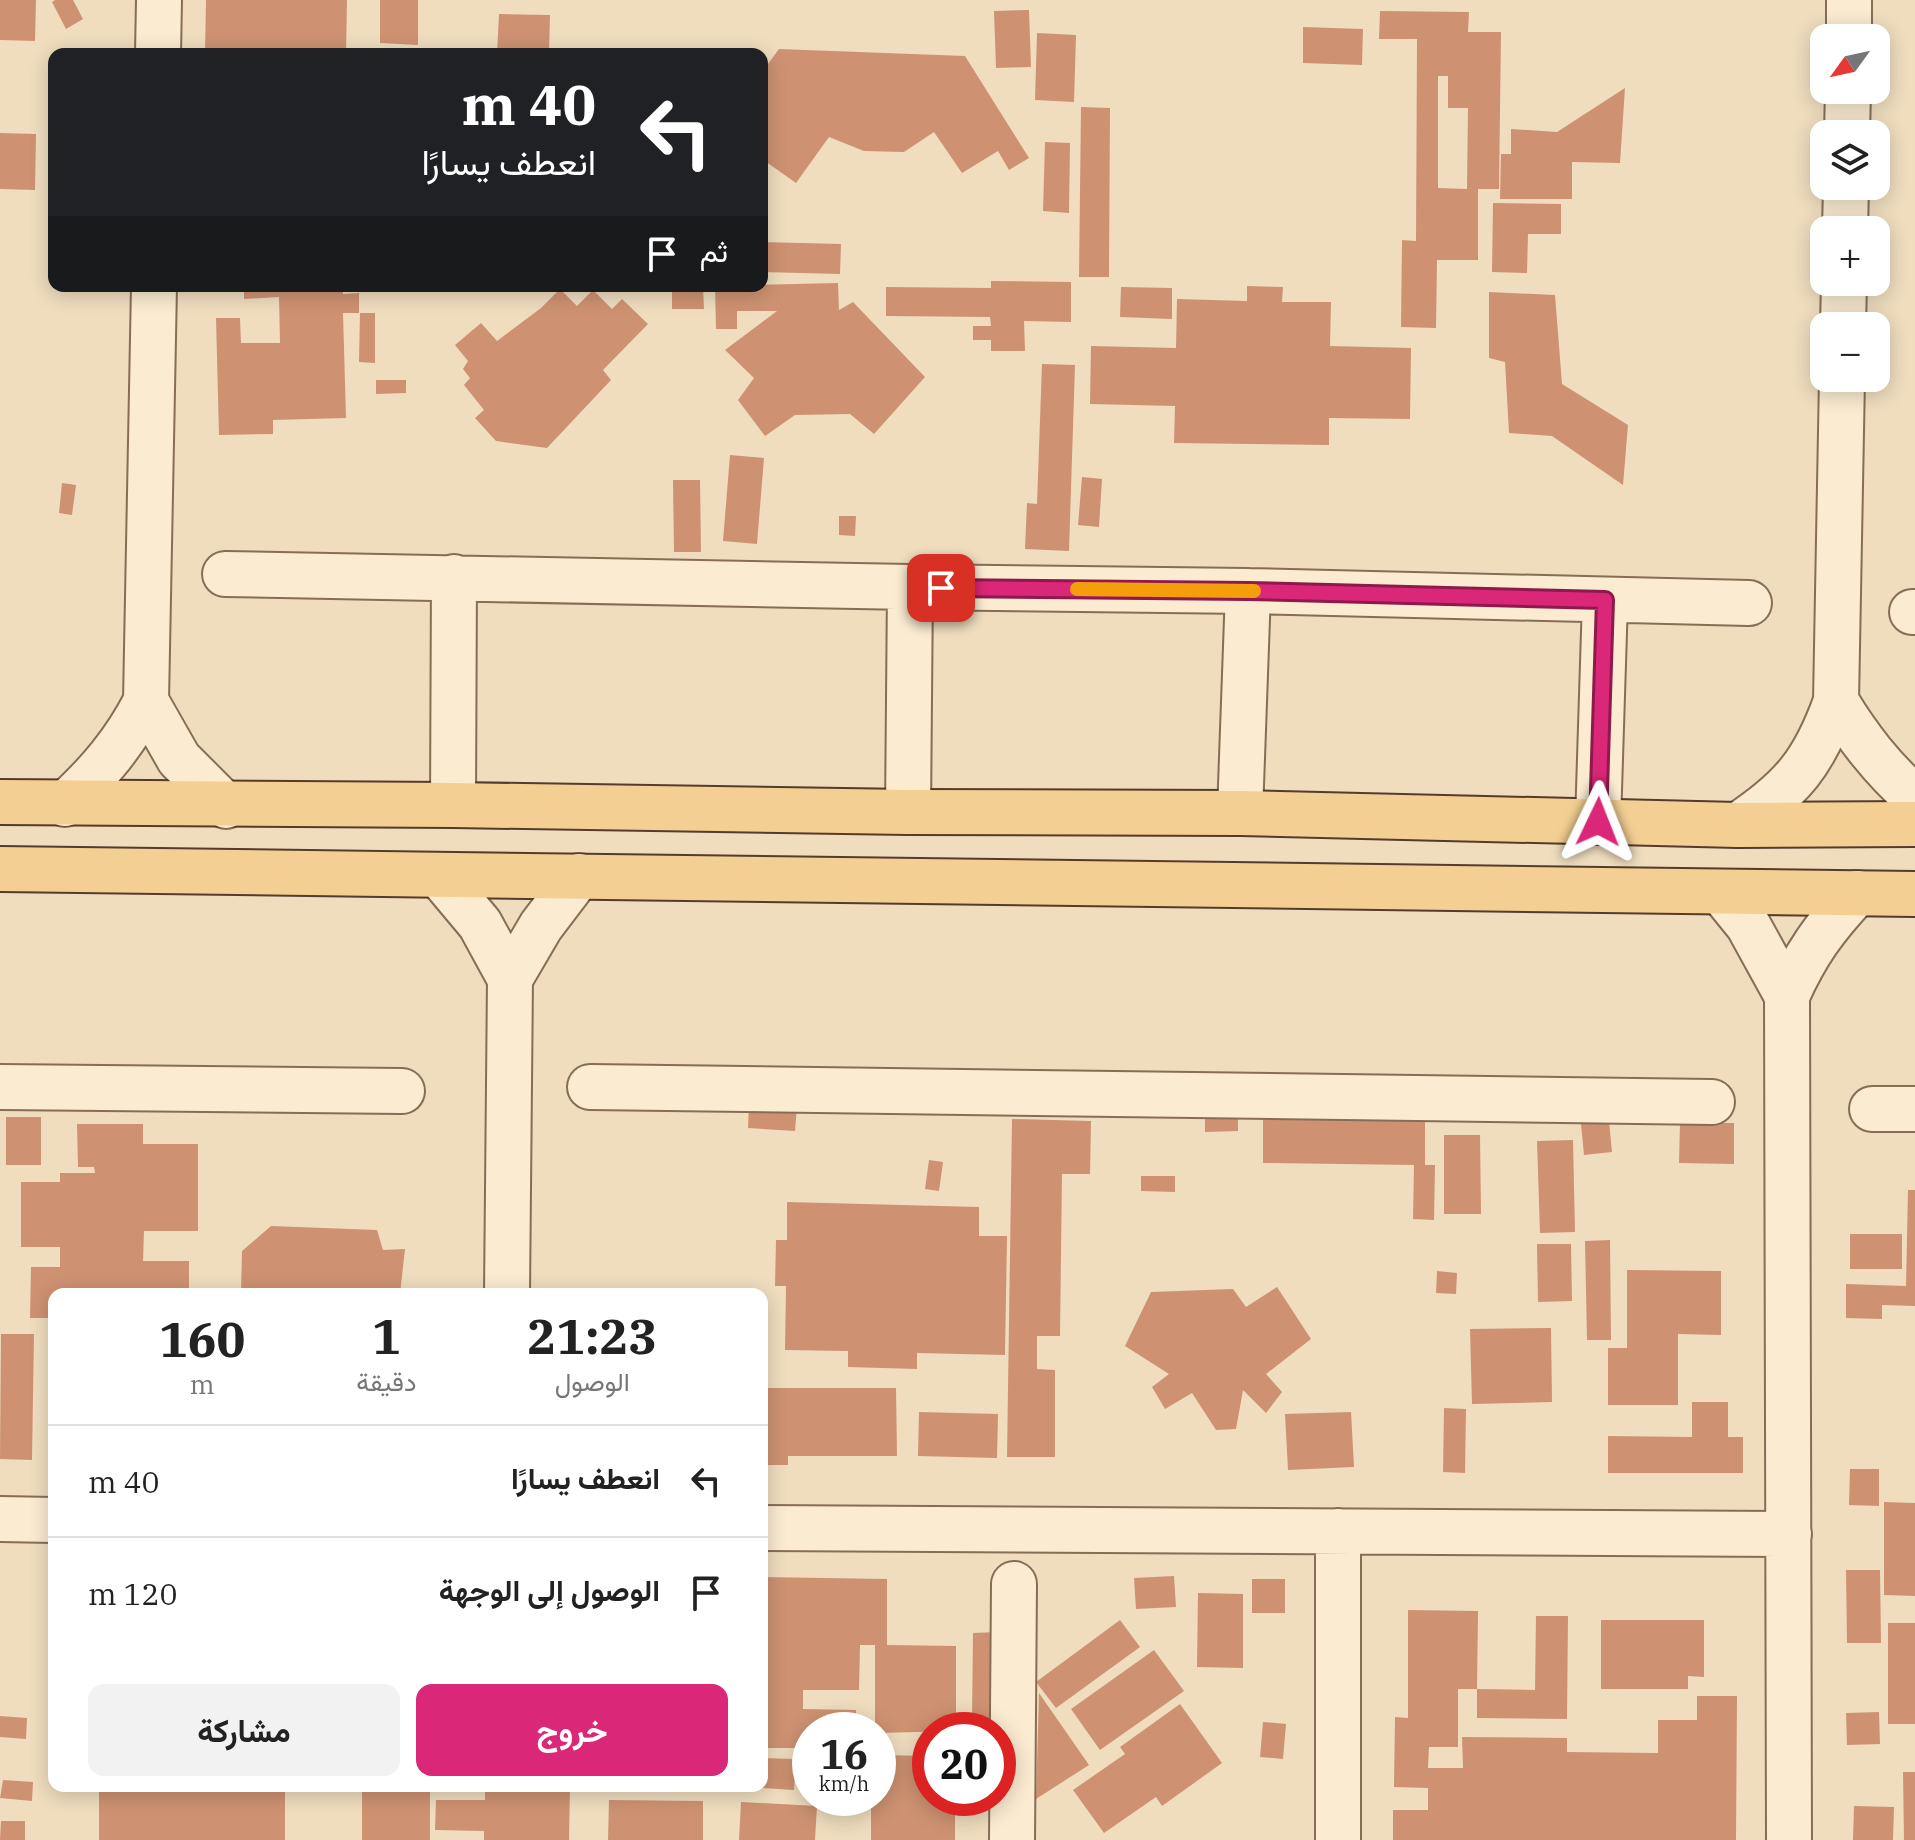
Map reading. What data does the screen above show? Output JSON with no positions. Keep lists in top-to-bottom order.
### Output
{
  "north": "bottom left",
  "page": {
    "map_buttons": ["+", "−"],
    "turn": ["40 m", "انعطف يسارًا"],
    "then": "ثم",
    "eta": [
      "21:23",
      "الوصول",
      "1",
      "دقيقة",
      "160",
      "m"
    ],
    "list": [
      {
        "name": "انعطف يسارًا",
        "value": "40 m"
      },
      {
        "name": "الوصول إلى الوجهة",
        "value": "120 m"
      }
    ],
    "buttons": ["خروج", "مشاركة"],
    "speed": "16 km/h",
    "limit": "20"
  }
}
